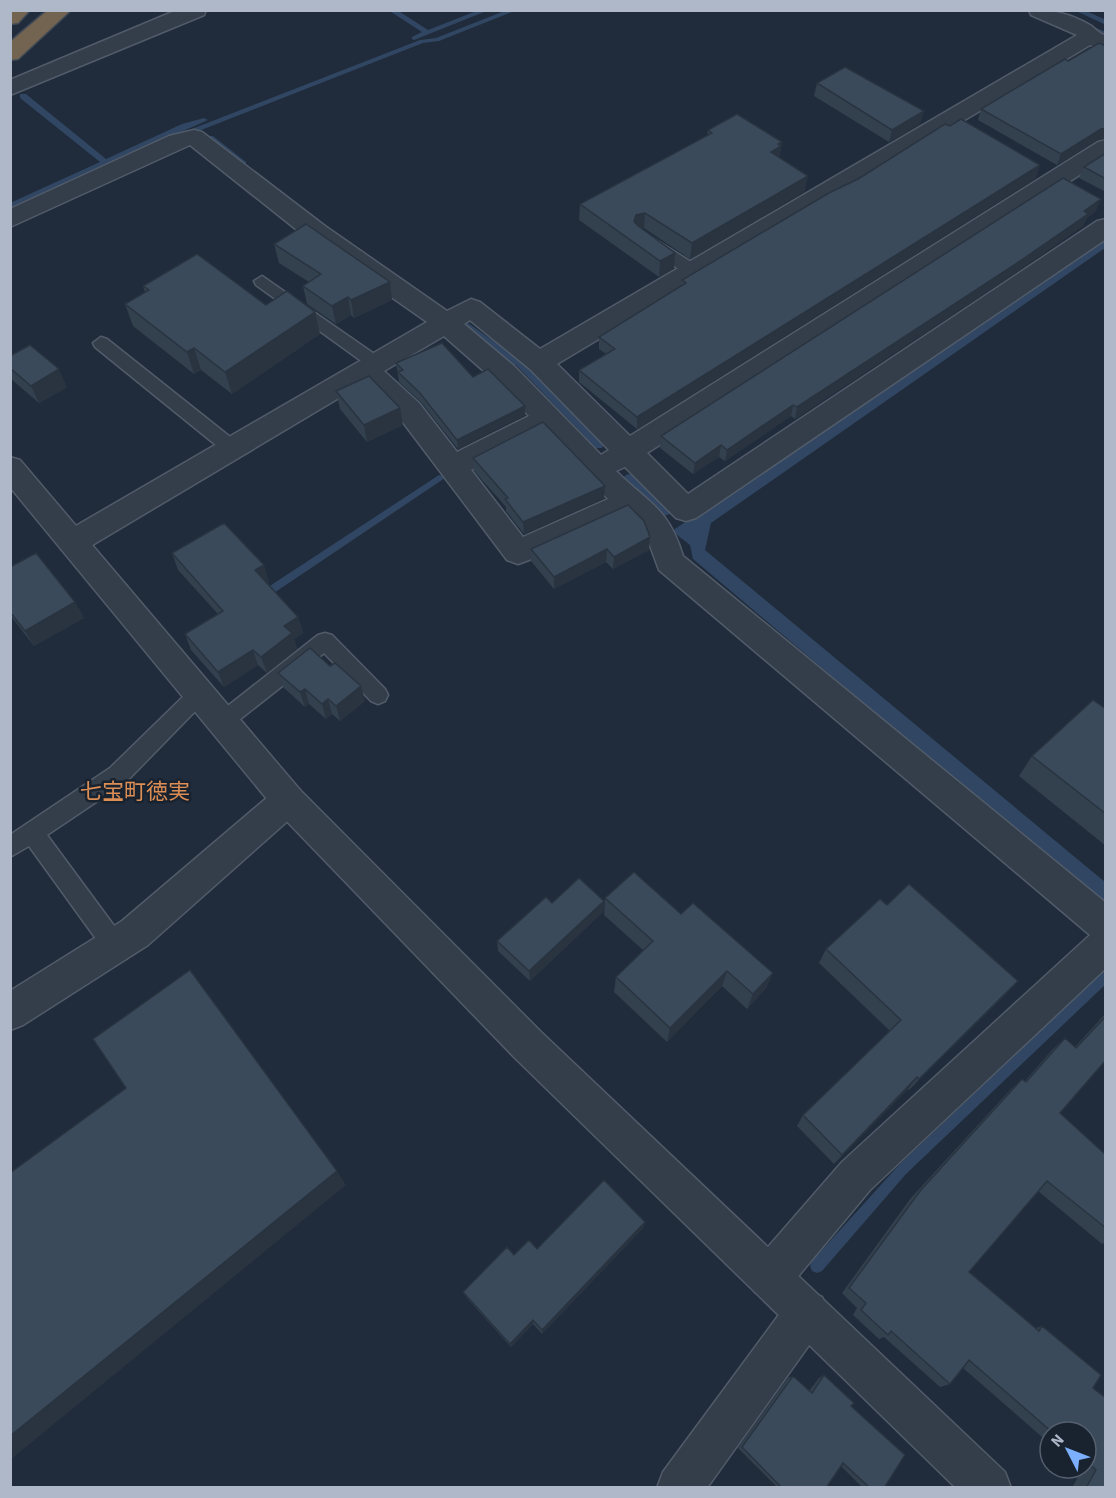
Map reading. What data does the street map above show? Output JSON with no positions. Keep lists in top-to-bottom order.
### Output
{
  "districts": ["七宝町徳実"],
  "north": "top left"
}
